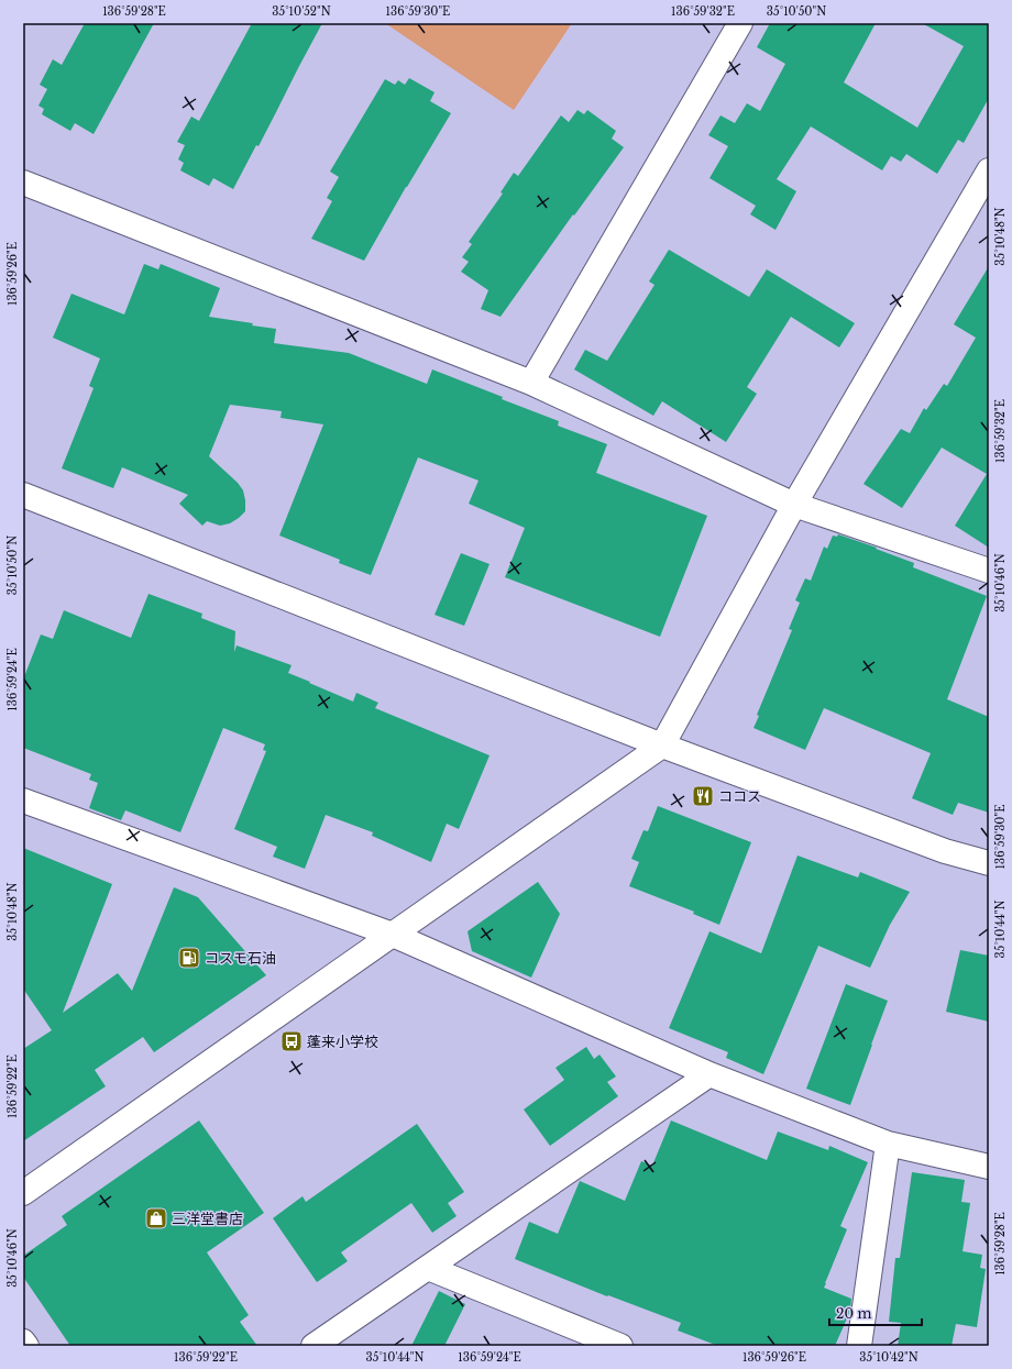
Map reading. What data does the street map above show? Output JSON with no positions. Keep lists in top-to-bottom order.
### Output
{
  "places": {
    "restaurant": ["ココス"],
    "fuel station": ["コスモ石油"],
    "bus stop": ["蓬来小学校"],
    "shop": ["三洋堂書店"]
  },
  "scale_bar": "20 m",
  "coordinates": [
    "136°59'28\"E",
    "35°10'52\"N",
    "136°59'30\"E",
    "136°59'32\"E",
    "35°10'50\"N",
    "35°10'48\"N",
    "136°59'26\"E",
    "35°10'46\"N",
    "136°59'24\"E",
    "35°10'44\"N",
    "136°59'22\"E",
    "35°10'42\"N"
  ]
}
